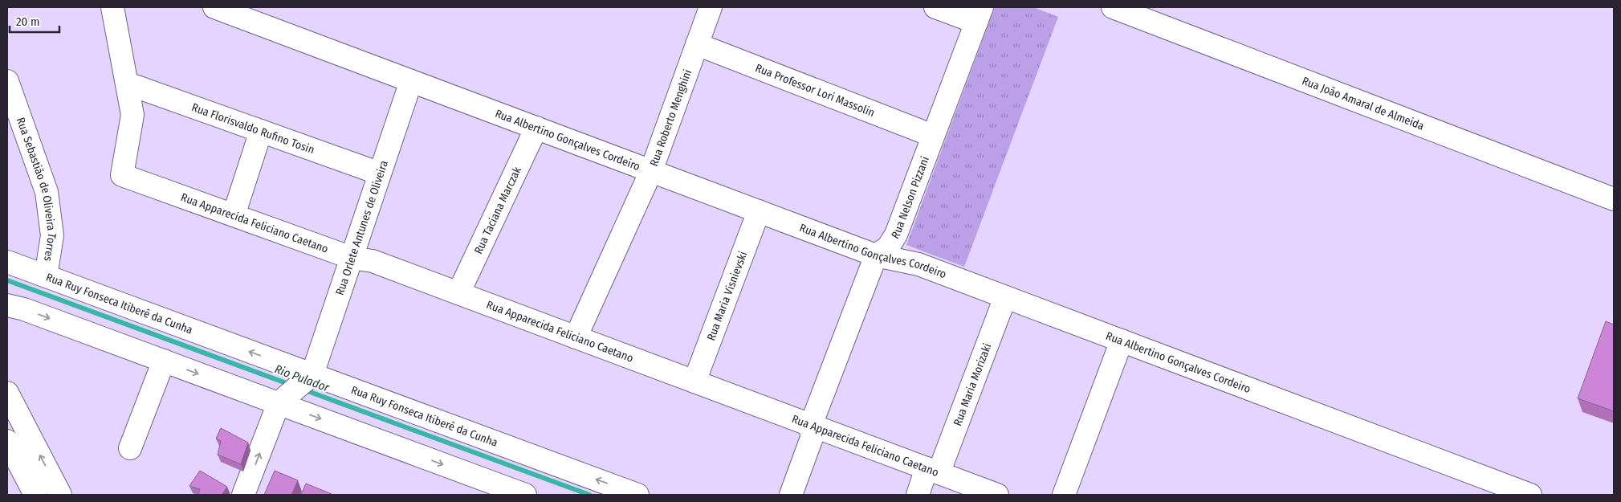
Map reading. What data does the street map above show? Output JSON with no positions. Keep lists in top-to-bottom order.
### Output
{
  "streets": {
    "street": [
      "Rua Professor Lori Massolin",
      "Rua João Amaral de Almeida",
      "Rua Roberto Menghini",
      "Rua Florisvaldo Rufino Tosin",
      "Rua Albertino Gonçalves Cordeiro",
      "Rua Sebastião de Oliveira Torres",
      "Rua Nelson Pizzani",
      "Rua Taciana Marczak",
      "Rua Apparecida Feliciano Caetano",
      "Rua Orlete Antunes de Oliveira",
      "Rua Maria Visnievski",
      "Rua Ruy Fonseca Itiberê da Cunha",
      "Rua Maria Morizaki"
    ]
  },
  "crossings": [
    ["Rua Professor Lori Massolin", "Rua Roberto Menghini"],
    ["Rua Professor Lori Massolin", "Rua Nelson Pizzani"],
    ["Rua Roberto Menghini", "Rua Albertino Gonçalves Cordeiro"],
    ["Rua Roberto Menghini", "Rua Apparecida Feliciano Caetano"],
    ["Rua Florisvaldo Rufino Tosin", "Rua Apparecida Feliciano Caetano"],
    ["Rua Florisvaldo Rufino Tosin", "Rua Orlete Antunes de Oliveira"],
    ["Rua Albertino Gonçalves Cordeiro", "Rua Nelson Pizzani"],
    ["Rua Albertino Gonçalves Cordeiro", "Rua Taciana Marczak"],
    ["Rua Albertino Gonçalves Cordeiro", "Rua Orlete Antunes de Oliveira"],
    ["Rua Albertino Gonçalves Cordeiro", "Rua Maria Visnievski"],
    ["Rua Albertino Gonçalves Cordeiro", "Rua Maria Morizaki"],
    ["Rua Sebastião de Oliveira Torres", "Rua Ruy Fonseca Itiberê da Cunha"],
    ["Rua Nelson Pizzani", "Rua Apparecida Feliciano Caetano"],
    ["Rua Taciana Marczak", "Rua Apparecida Feliciano Caetano"],
    ["Rua Apparecida Feliciano Caetano", "Rua Orlete Antunes de Oliveira"],
    ["Rua Apparecida Feliciano Caetano", "Rua Maria Visnievski"],
    ["Rua Apparecida Feliciano Caetano", "Rua Maria Morizaki"],
    ["Rua Orlete Antunes de Oliveira", "Rua Ruy Fonseca Itiberê da Cunha"]
  ],
  "water": ["Rio Pulador"],
  "scale_bar": "20 m"
}
